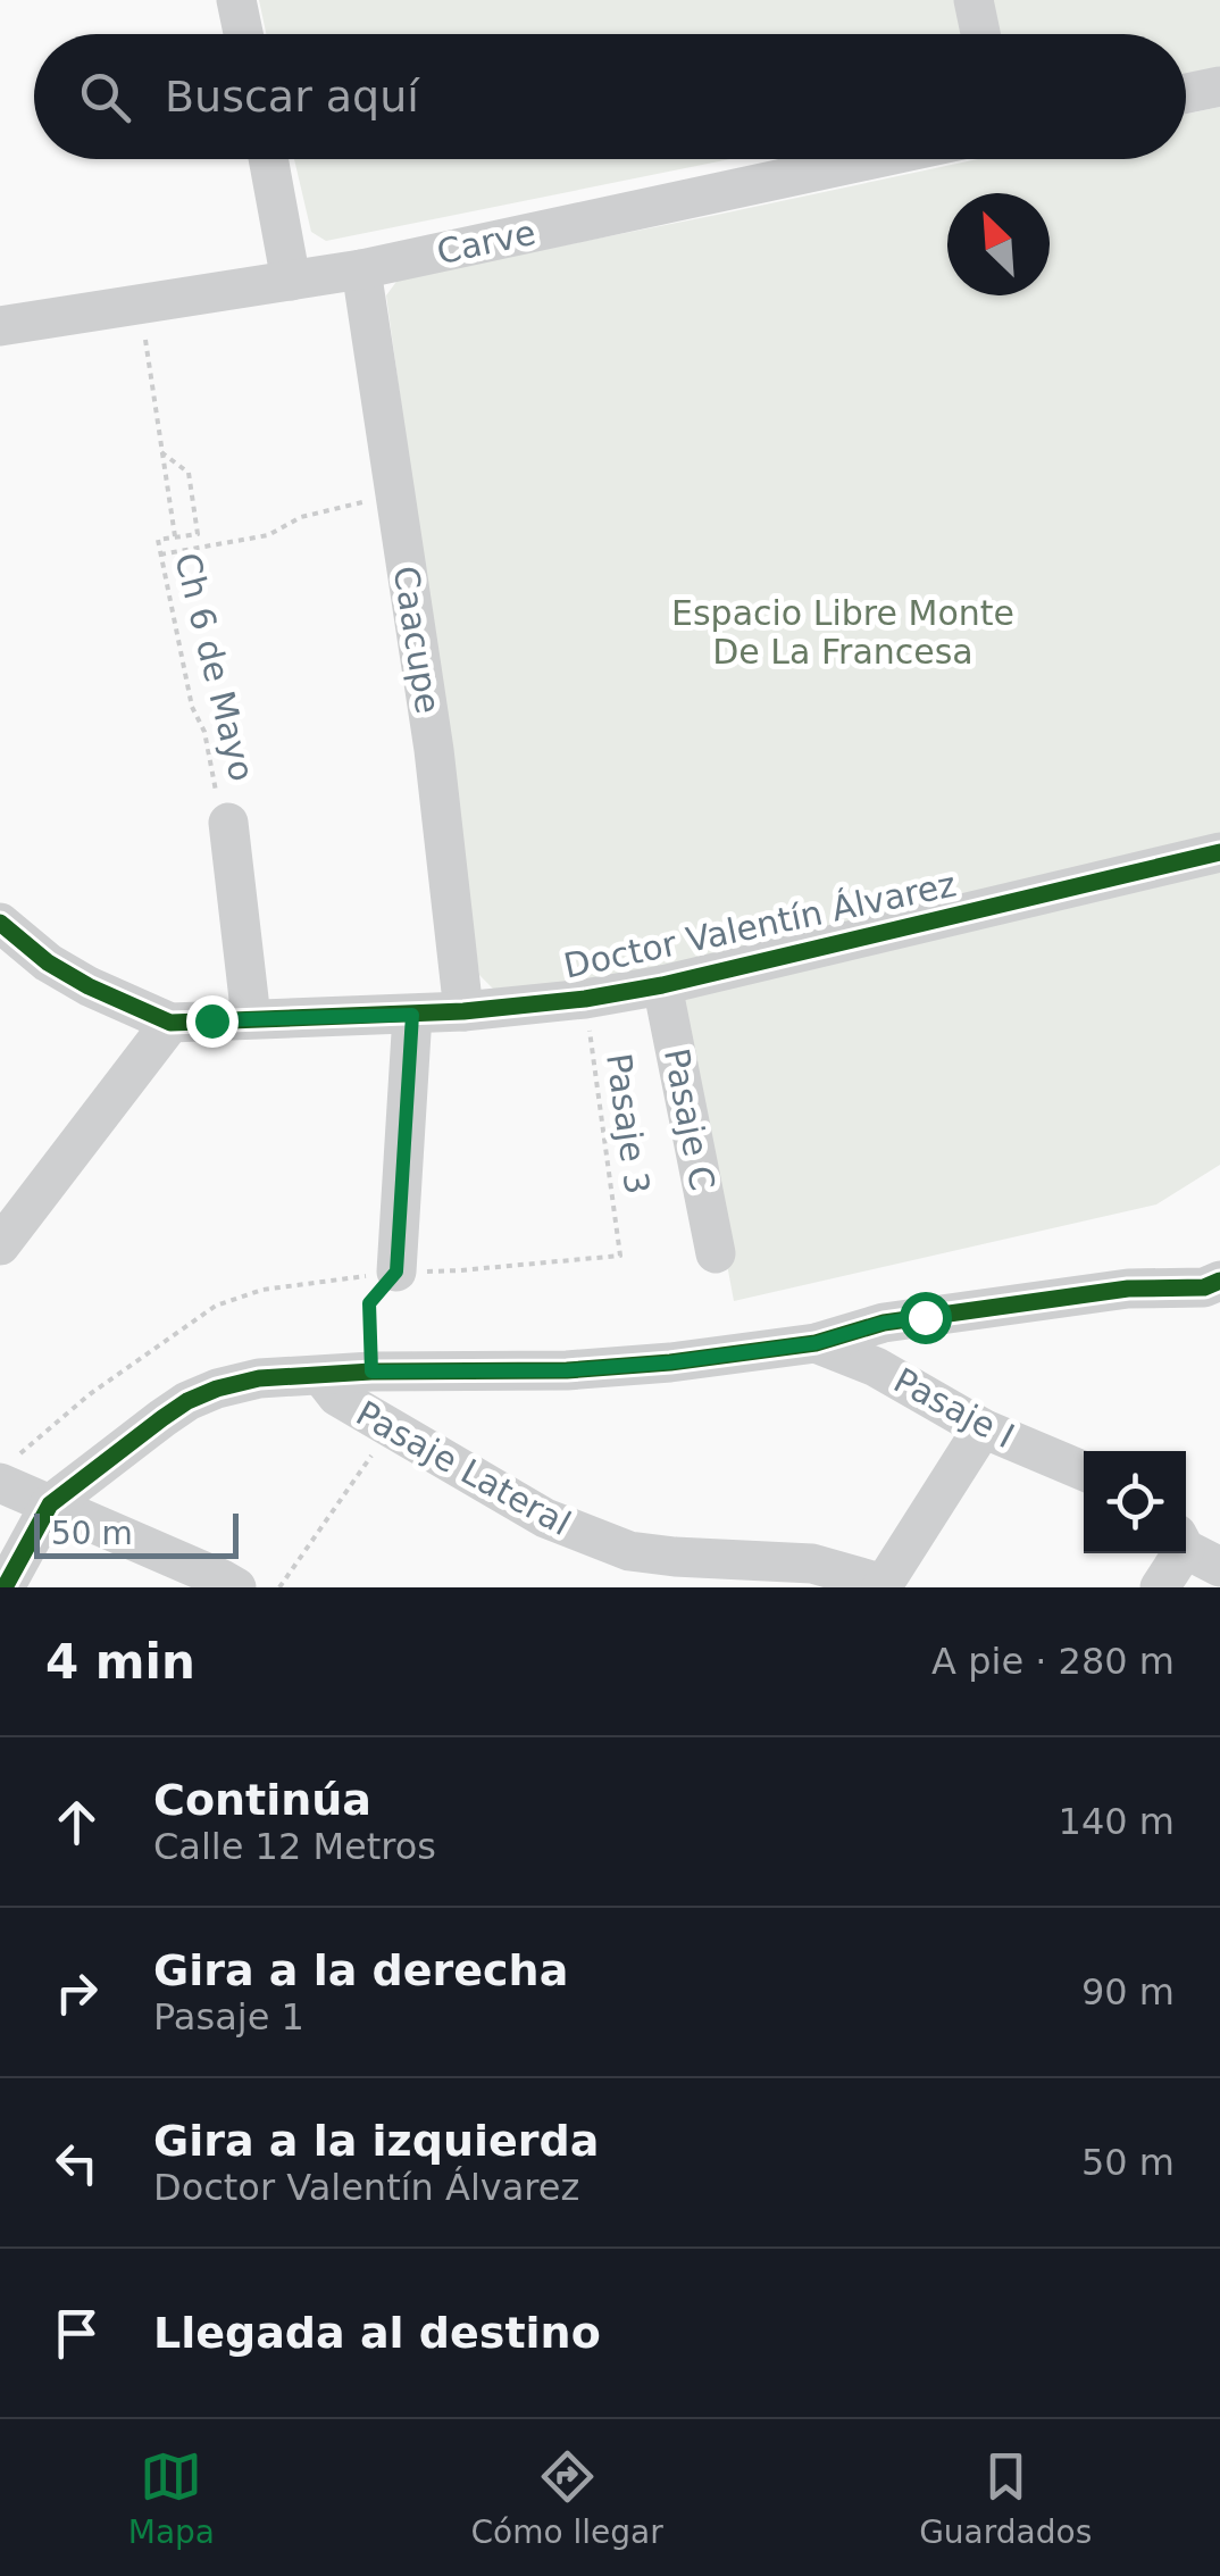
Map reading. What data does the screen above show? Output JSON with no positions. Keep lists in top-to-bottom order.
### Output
{
  "streets": {
    "street": [
      "Carve",
      "Caacupe",
      "Doctor Valentín Álvarez",
      "Pasaje C",
      "Pasaje I",
      "Pasaje Lateral"
    ],
    "path": ["Ch 6 de Mayo", "Pasaje 3"]
  },
  "crossings": [
    ["Carve", "Caacupe"],
    ["Carve", "Ch 6 de Mayo"],
    ["Caacupe", "Doctor Valentín Álvarez"],
    ["Doctor Valentín Álvarez", "Pasaje C"],
    ["Doctor Valentín Álvarez", "Pasaje 3"]
  ],
  "parks": ["Espacio Libre Monte De La Francesa"],
  "scale_bar": "50 m",
  "north": "top left",
  "page": {
    "search": "Buscar aquí",
    "scale": "50 m",
    "heading": ["4 min", "A pie · 280 m"],
    "list": [
      ["Continúa", "Calle 12 Metros", "140 m"],
      ["Gira a la derecha", "Pasaje 1", "90 m"],
      ["Gira a la izquierda", "Doctor Valentín Álvarez", "50 m"],
      "Llegada al destino"
    ],
    "nav": ["Mapa", "Cómo llegar", "Guardados"]
  }
}
